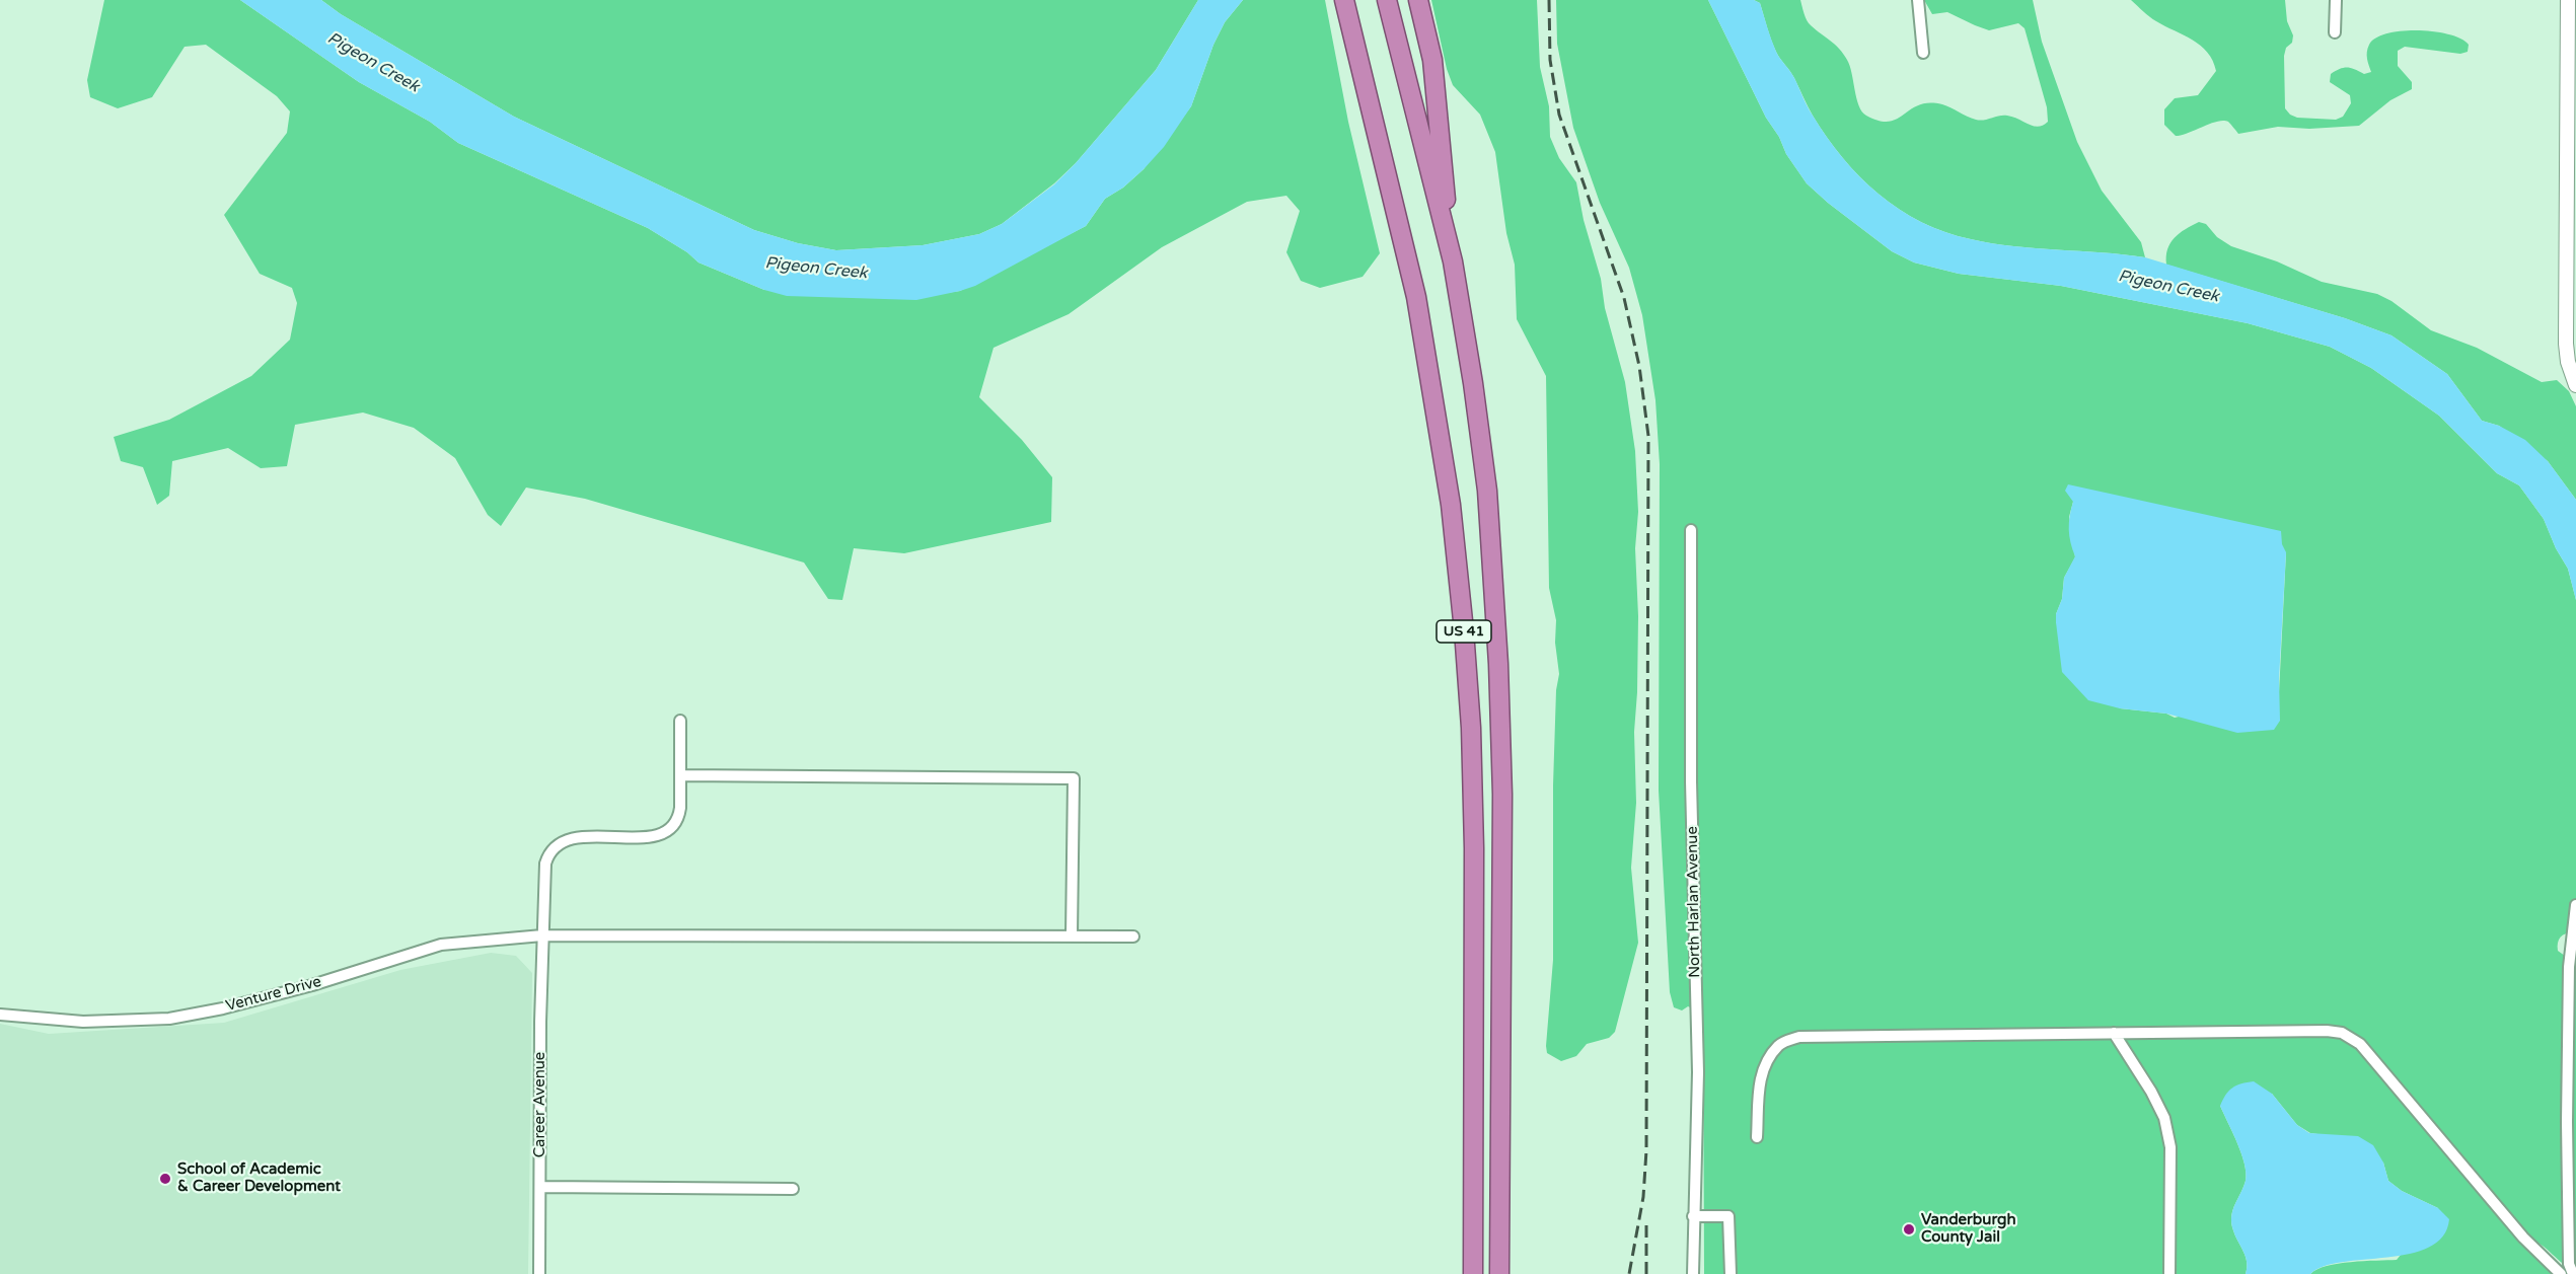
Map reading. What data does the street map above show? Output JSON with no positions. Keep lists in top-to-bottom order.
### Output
{
  "streets": {
    "highway": ["US 41"],
    "street": ["North Harlan Avenue", "Venture Drive", "Career Avenue"]
  },
  "crossings": [
    ["Venture Drive", "Career Avenue"]
  ],
  "water": ["Pigeon Creek"],
  "places": ["School of Academic & Career Development", "Vanderburgh County Jail"]
}
